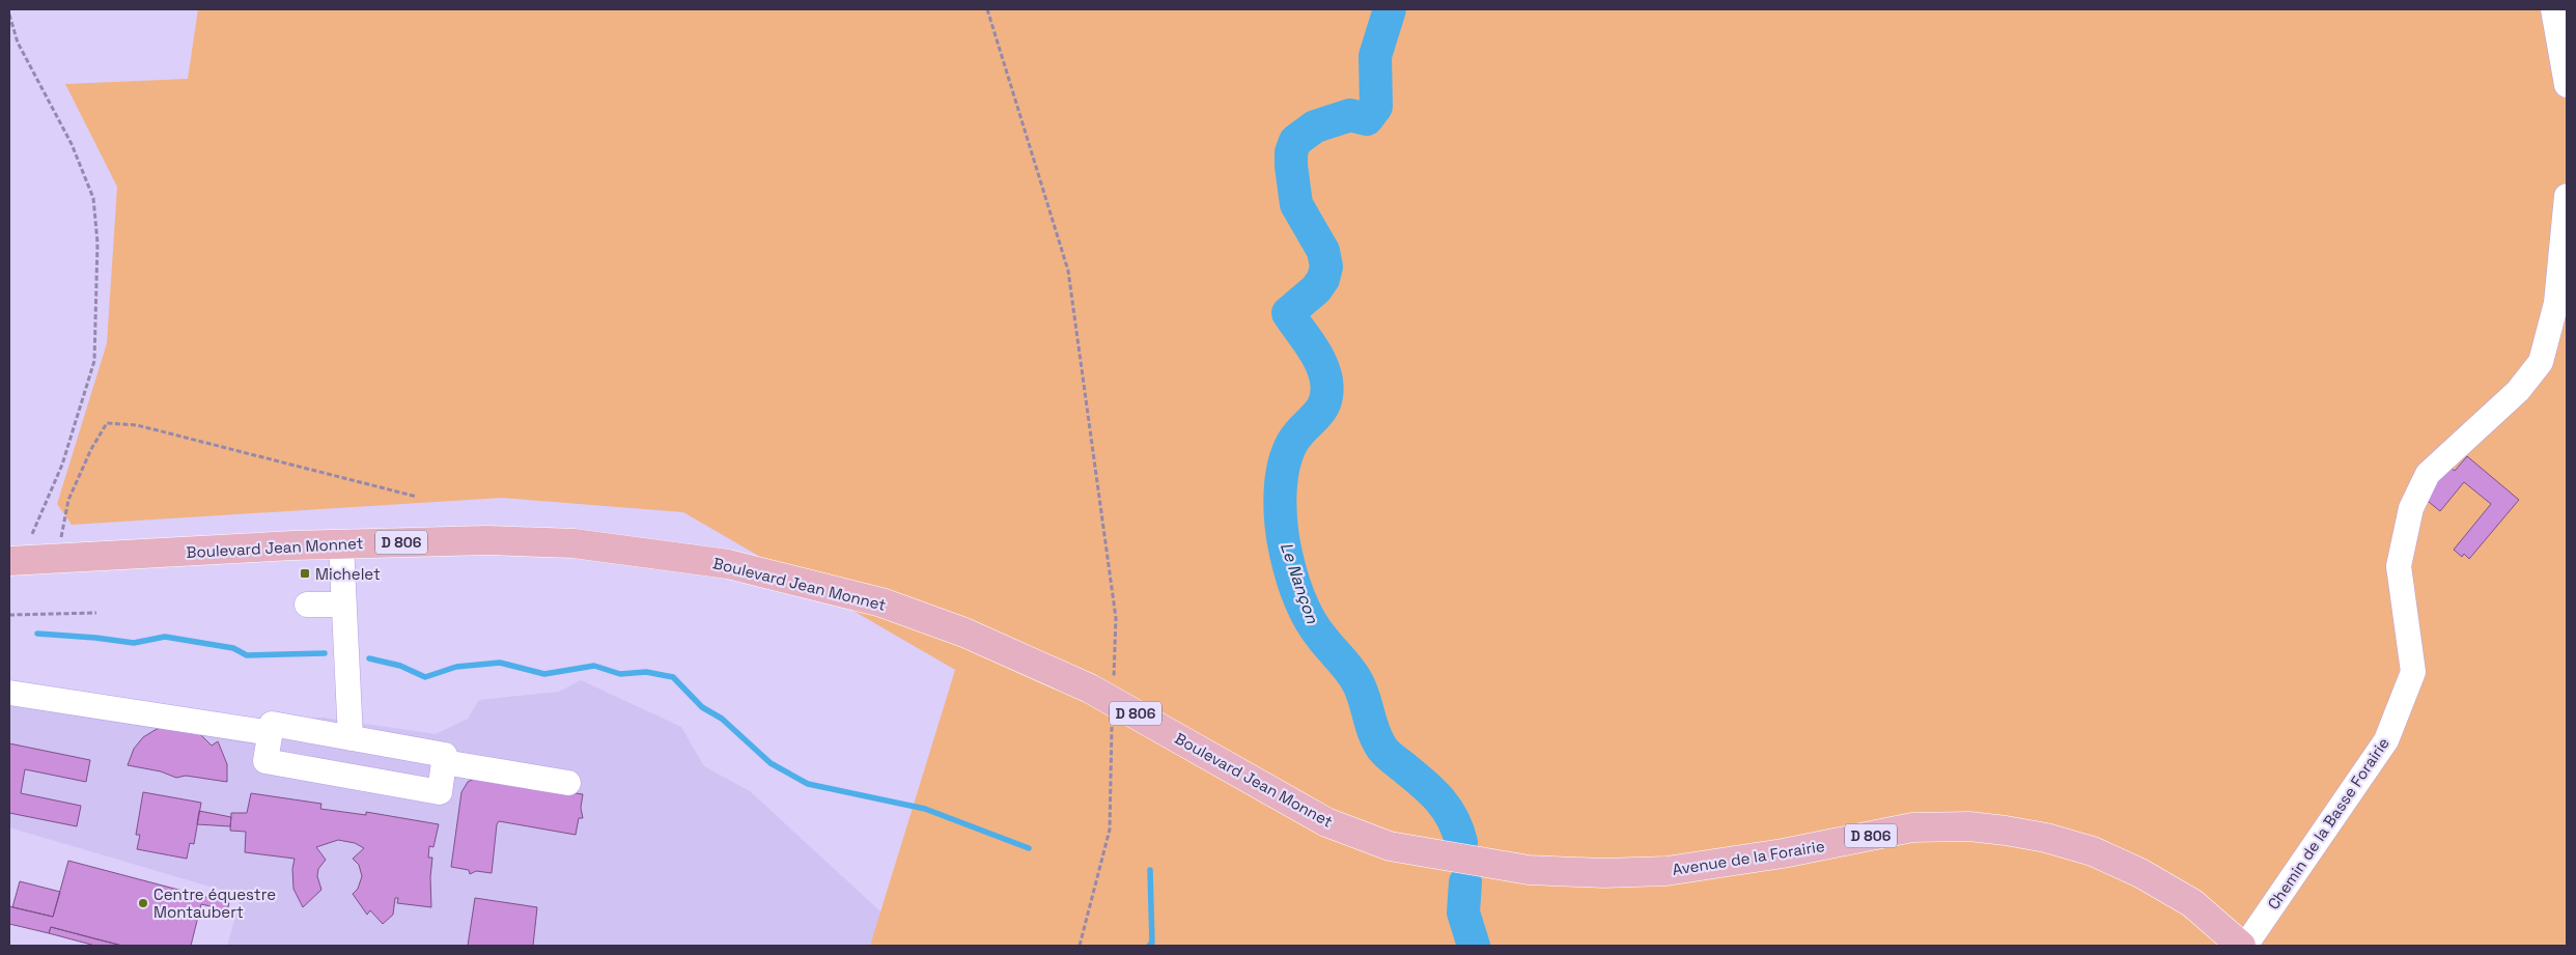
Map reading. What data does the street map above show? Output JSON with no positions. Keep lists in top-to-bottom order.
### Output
{
  "streets": {
    "main road": ["D 806", "Boulevard Jean Monnet", "Avenue de la Forairie"],
    "street": ["Chemin de la Basse Forairie"]
  },
  "crossings": [
    ["Boulevard Jean Monnet", "Avenue de la Forairie"]
  ],
  "water": ["Le Nançon"],
  "places": {
    "transit": ["Michelet"],
    "other": ["Centre équestre Montaubert"]
  }
}
